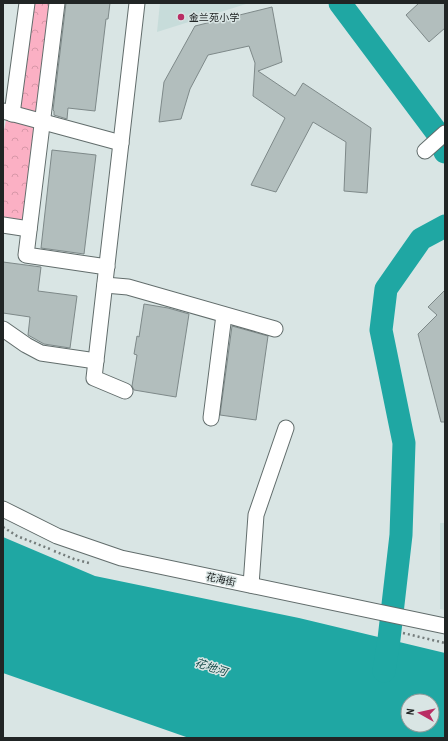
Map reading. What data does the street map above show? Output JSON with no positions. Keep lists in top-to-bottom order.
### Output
{
  "streets": {
    "street": ["花海街"]
  },
  "water": ["花地河"],
  "places": ["金兰苑小学"],
  "north": "left"
}
